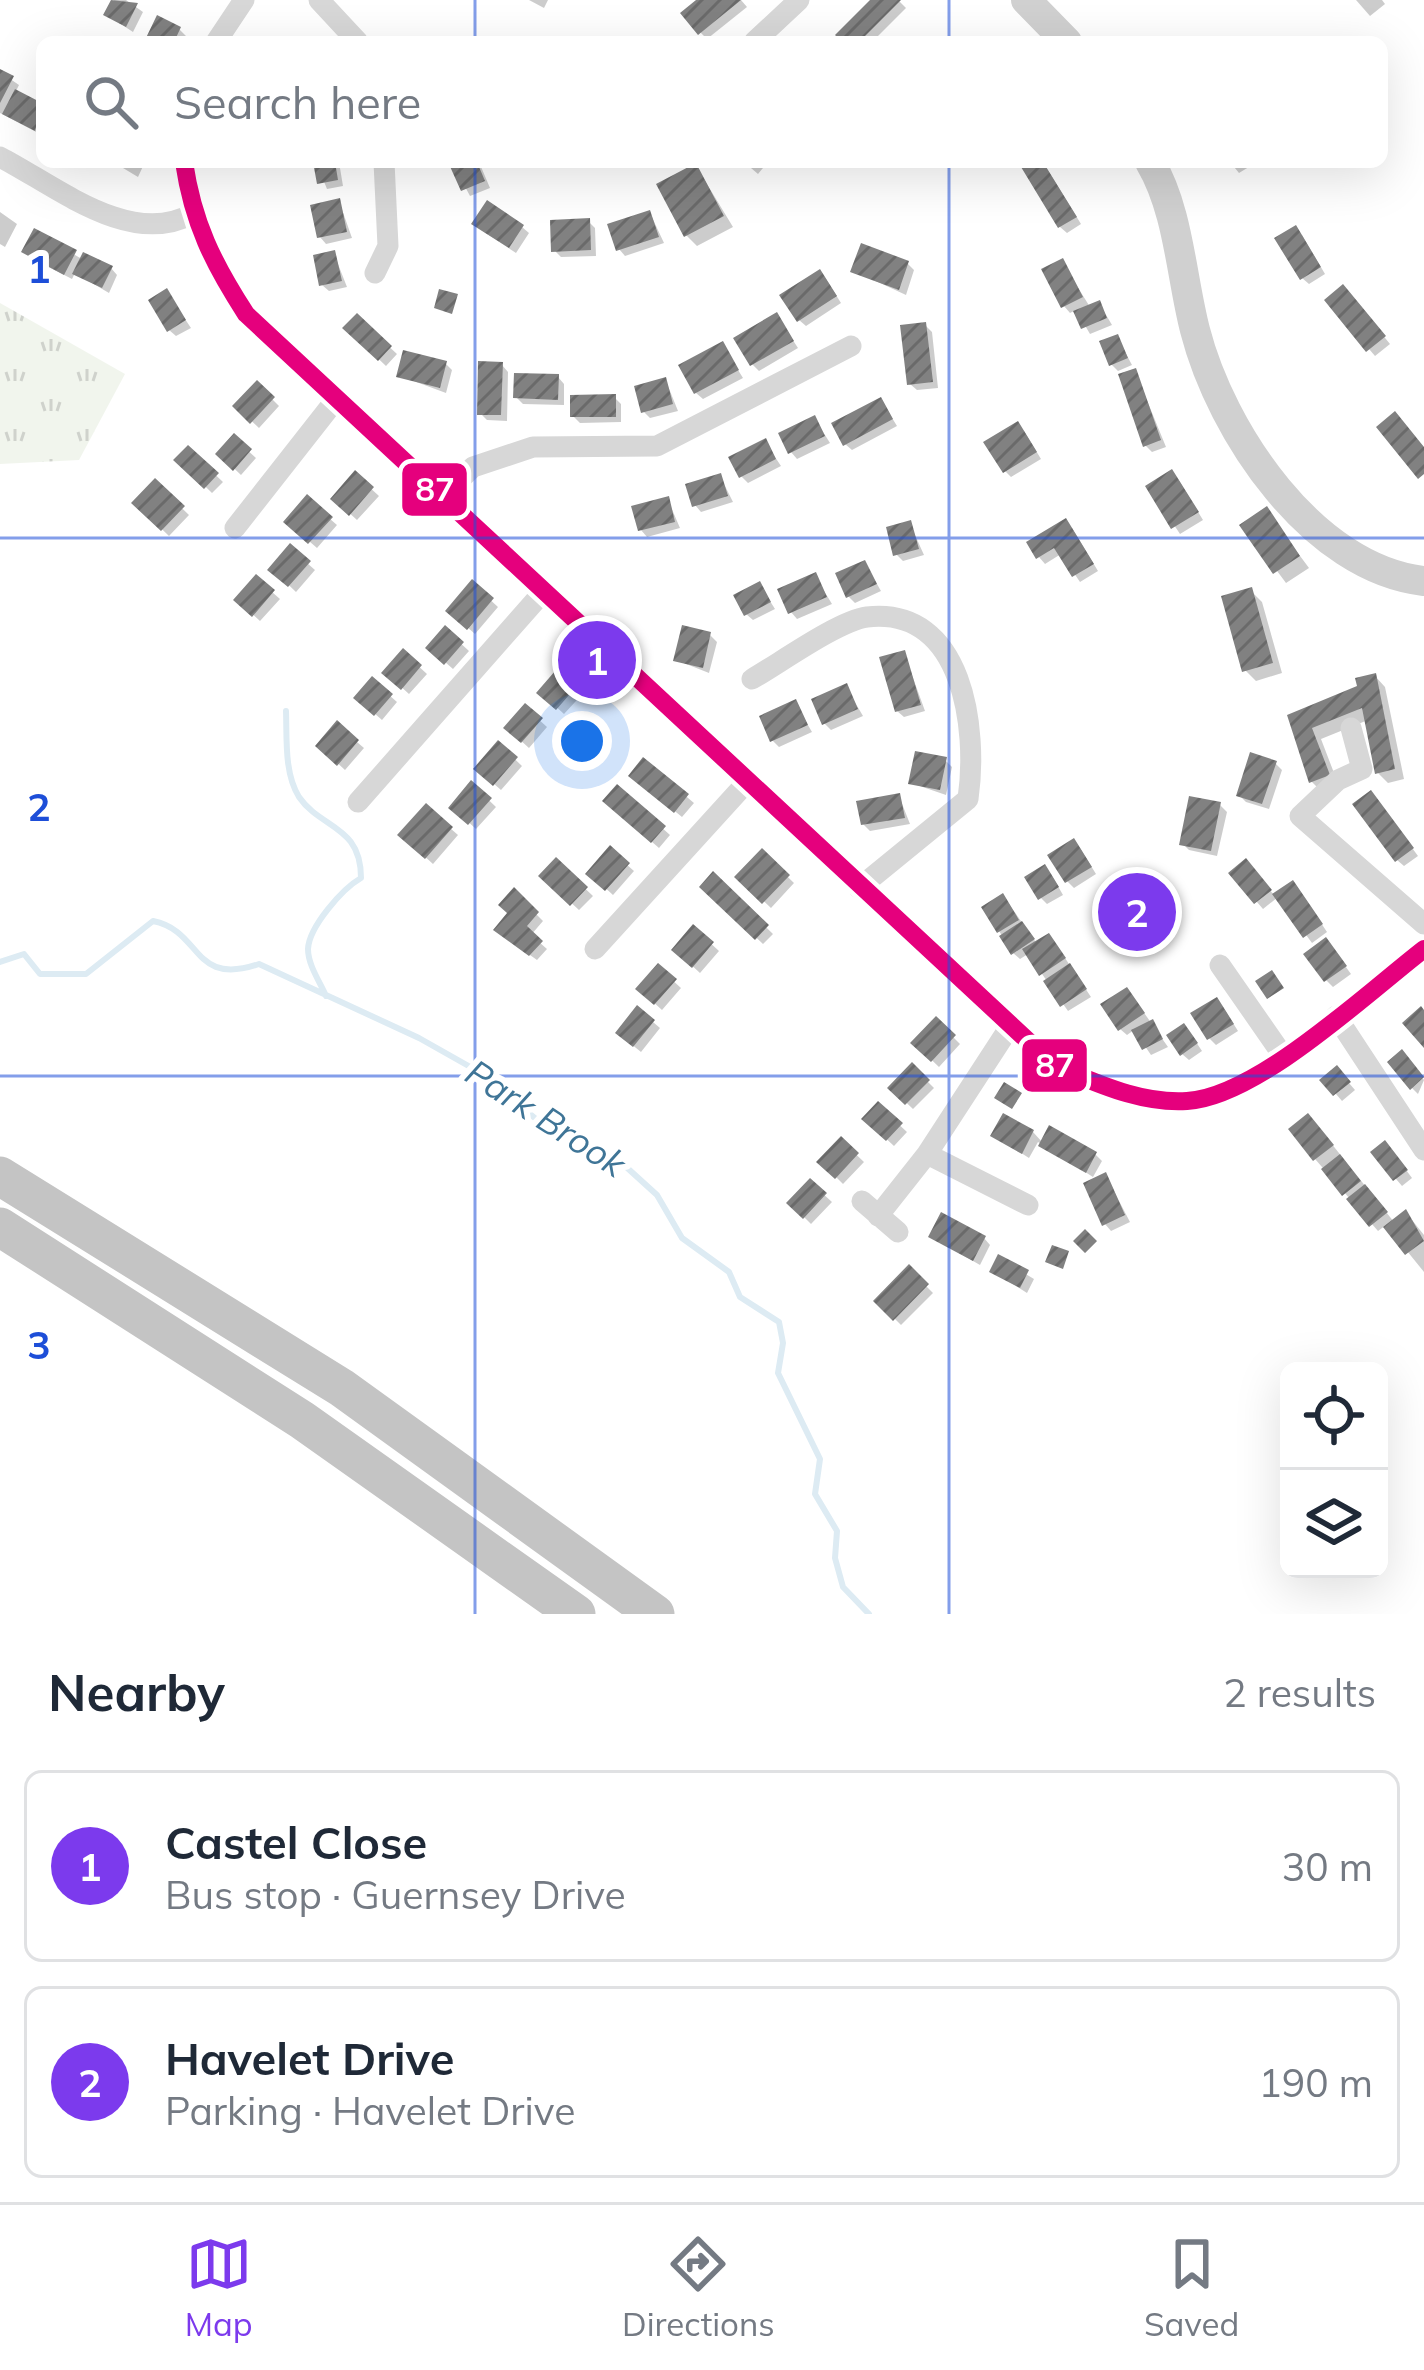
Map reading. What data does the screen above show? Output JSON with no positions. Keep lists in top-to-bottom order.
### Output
{
  "water": ["Park Brook"],
  "lines": ["transit line 87"],
  "page": {
    "search": "Search here",
    "pins": ["1", "2"],
    "heading": ["Nearby", "2 results"],
    "list": [
      {
        "mark": "1",
        "name": "Castel Close",
        "note": "Bus stop · Guernsey Drive",
        "value": "30 m"
      },
      {
        "mark": "2",
        "name": "Havelet Drive",
        "note": "Parking · Havelet Drive",
        "value": "190 m"
      }
    ],
    "nav": ["Map", "Directions", "Saved"]
  },
  "grid": {
    "rows": ["1", "2", "3"]
  }
}
